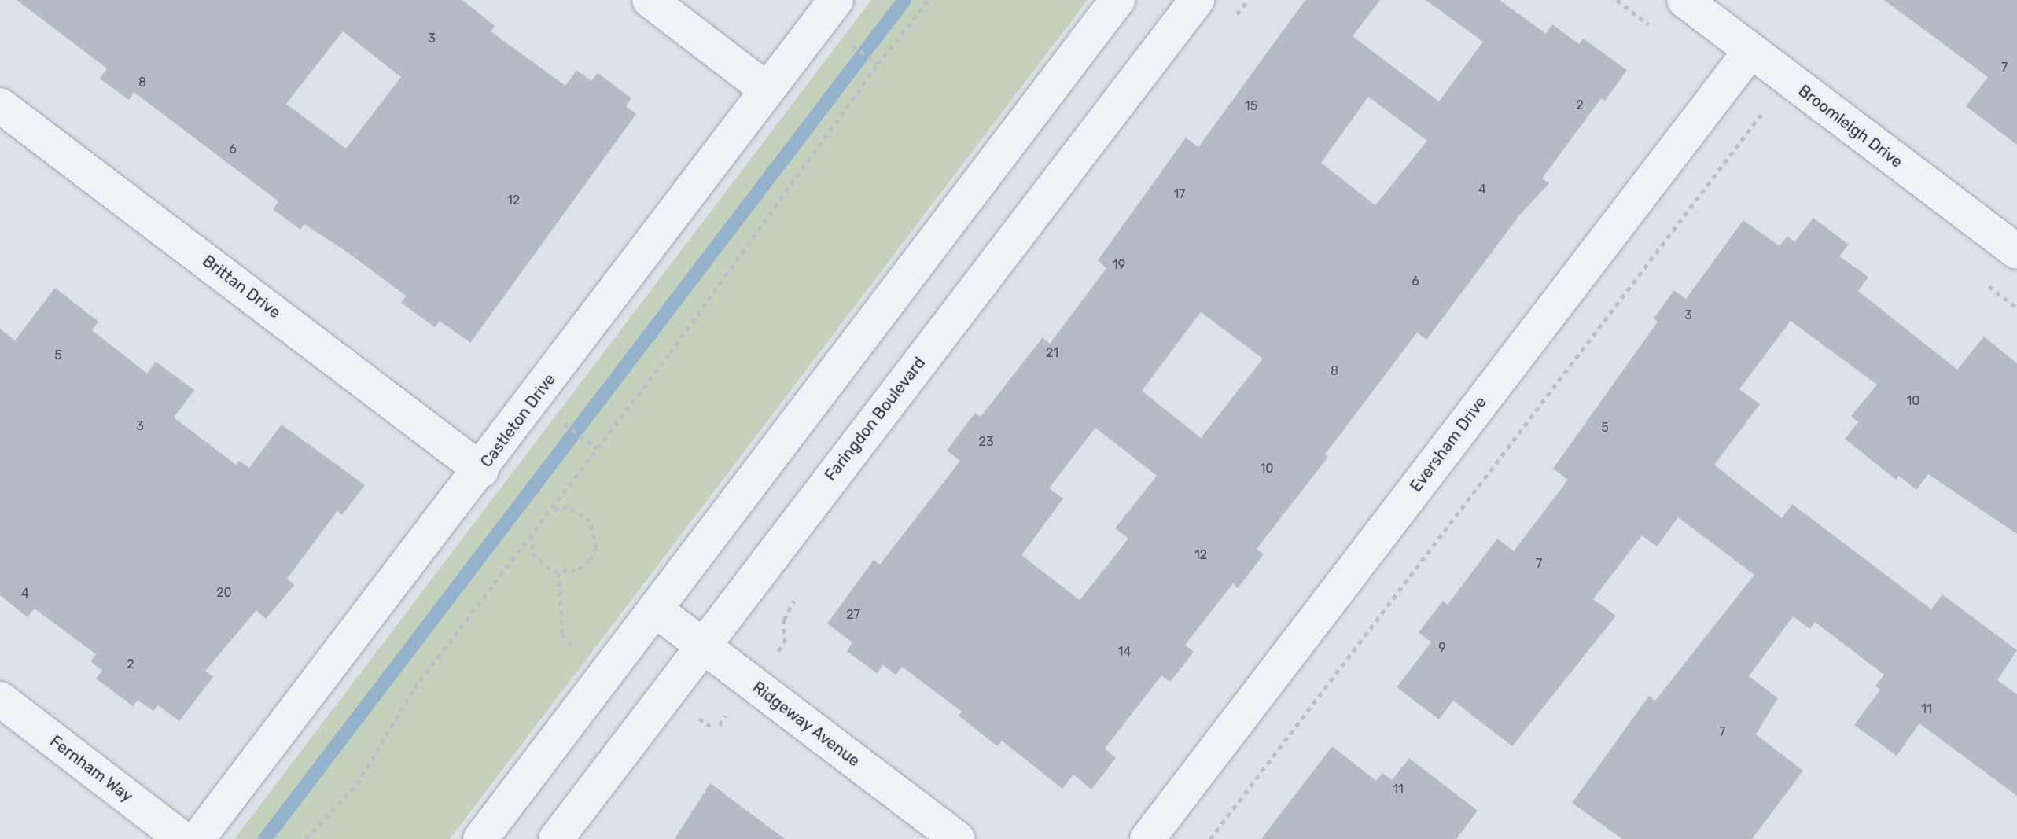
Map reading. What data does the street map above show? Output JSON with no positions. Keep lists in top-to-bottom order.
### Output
{
  "streets": {
    "street": [
      "Broomleigh Drive",
      "Brittan Drive",
      "Faringdon Boulevard",
      "Castleton Drive",
      "Eversham Drive",
      "Ridgeway Avenue",
      "Fernham Way"
    ]
  },
  "crossings": [
    ["Broomleigh Drive", "Eversham Drive"],
    ["Brittan Drive", "Castleton Drive"],
    ["Faringdon Boulevard", "Ridgeway Avenue"]
  ],
  "house_numbers": [
    "3",
    "7",
    "8",
    "2",
    "15",
    "6",
    "4",
    "17",
    "12",
    "19",
    "6",
    "3",
    "21",
    "5",
    "8",
    "10",
    "3",
    "5",
    "23",
    "10",
    "12",
    "7",
    "20",
    "4",
    "27",
    "9",
    "14",
    "2",
    "11",
    "7",
    "11"
  ]
}
